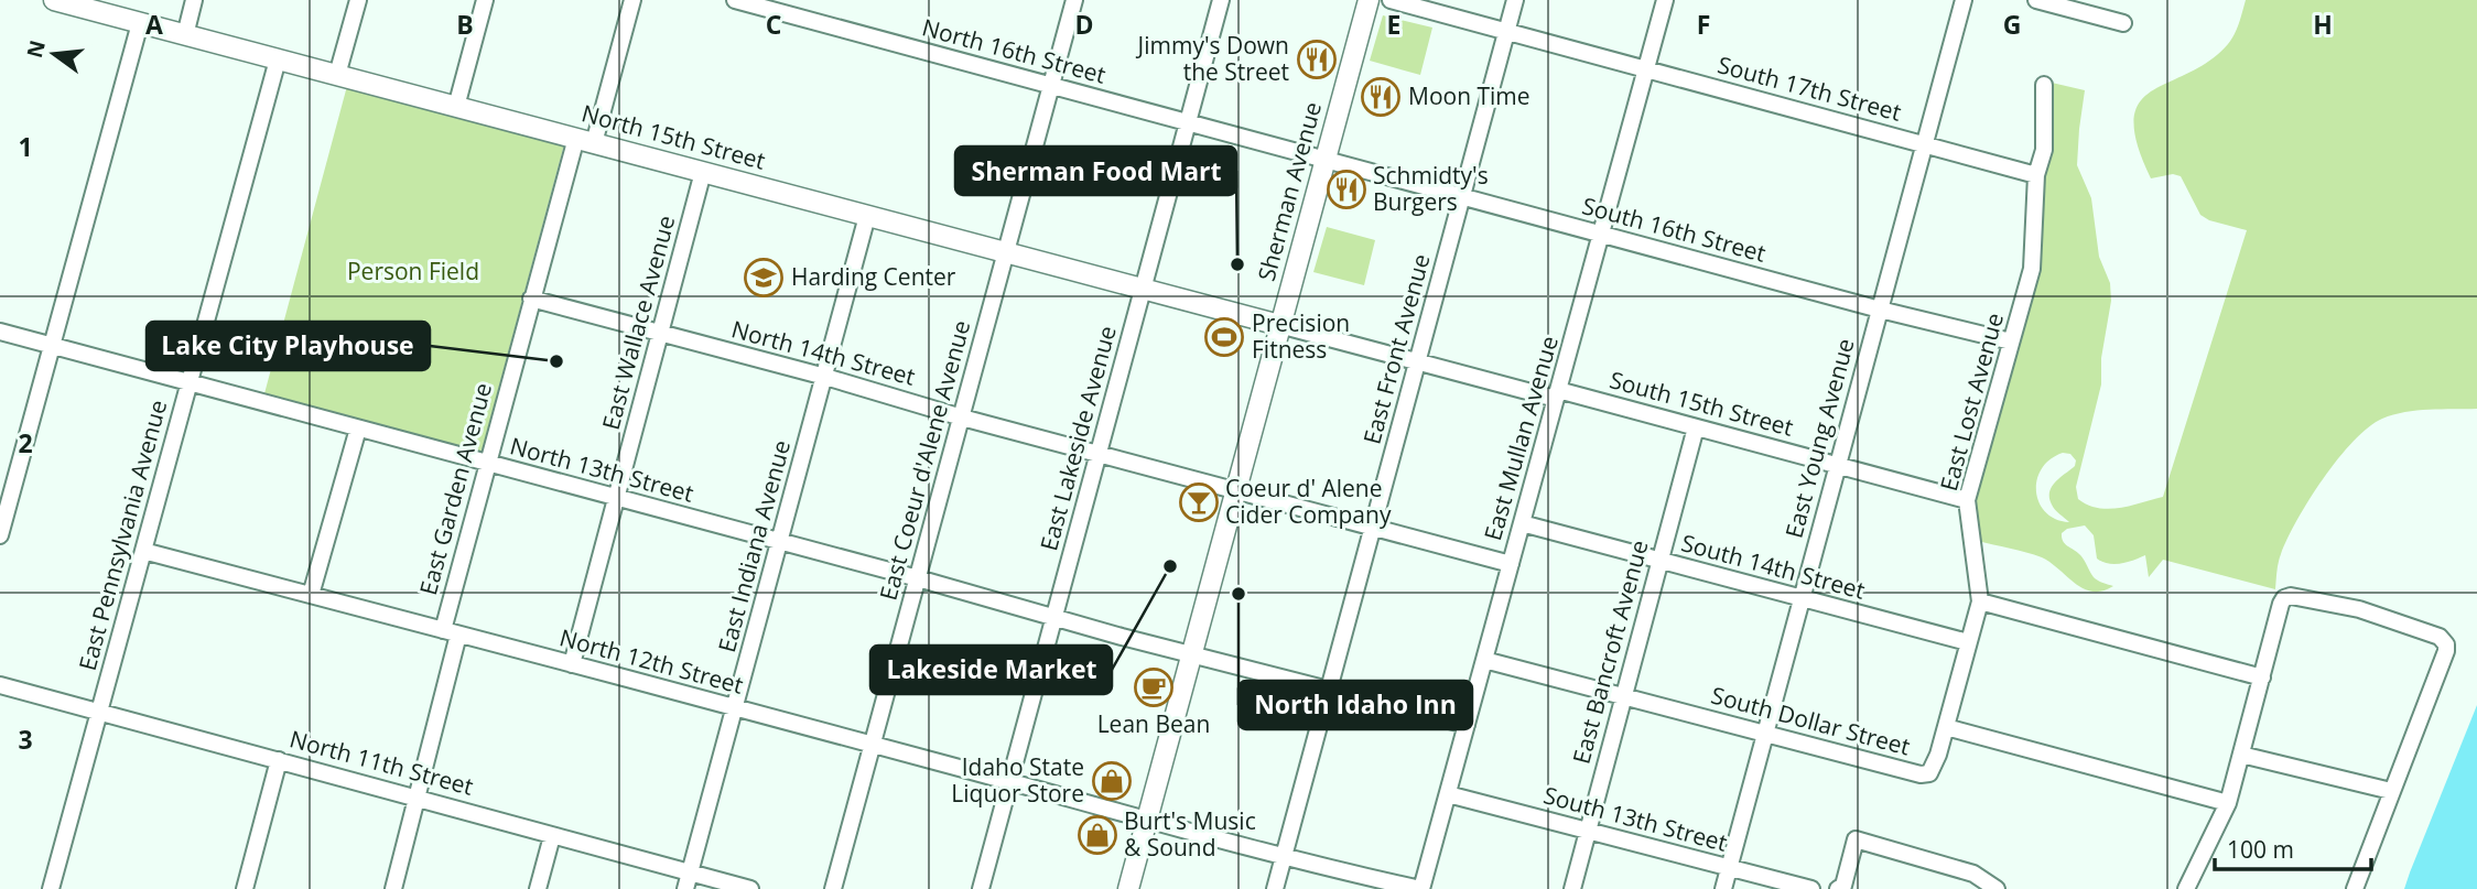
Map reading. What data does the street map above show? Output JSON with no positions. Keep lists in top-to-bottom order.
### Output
{
  "streets": {
    "main road": ["North 15th Street", "Sherman Avenue"],
    "street": [
      "North 16th Street",
      "South 17th Street",
      "South 16th Street",
      "East Wallace Avenue",
      "East Front Avenue",
      "North 14th Street",
      "East Lost Avenue",
      "South 15th Street",
      "East Lakeside Avenue",
      "East Mullan Avenue",
      "East Young Avenue",
      "East Coeur d'Alene Avenue",
      "North 13th Street",
      "East Garden Avenue",
      "East Pennsylvania Avenue",
      "East Indiana Avenue",
      "South 14th Street",
      "East Bancroft Avenue",
      "North 12th Street",
      "South Dollar Street",
      "North 11th Street",
      "South 13th Street"
    ]
  },
  "crossings": [
    ["North 16th Street", "Sherman Avenue"],
    ["North 16th Street", "South 16th Street"],
    ["North 16th Street", "East Lakeside Avenue"],
    ["North 16th Street", "East Coeur d'Alene Avenue"],
    ["South 17th Street", "East Front Avenue"],
    ["South 17th Street", "East Lost Avenue"],
    ["South 17th Street", "East Mullan Avenue"],
    ["South 17th Street", "East Young Avenue"],
    ["North 15th Street", "Sherman Avenue"],
    ["North 15th Street", "East Wallace Avenue"],
    ["North 15th Street", "South 15th Street"],
    ["North 15th Street", "East Lakeside Avenue"],
    ["North 15th Street", "East Coeur d'Alene Avenue"],
    ["North 15th Street", "East Garden Avenue"],
    ["North 15th Street", "East Pennsylvania Avenue"],
    ["North 15th Street", "East Indiana Avenue"],
    ["Sherman Avenue", "South 16th Street"],
    ["Sherman Avenue", "North 14th Street"],
    ["Sherman Avenue", "South 15th Street"],
    ["Sherman Avenue", "North 13th Street"],
    ["Sherman Avenue", "North 12th Street"],
    ["South 16th Street", "East Front Avenue"],
    ["South 16th Street", "East Lost Avenue"],
    ["South 16th Street", "East Mullan Avenue"],
    ["South 16th Street", "East Young Avenue"],
    ["East Wallace Avenue", "North 14th Street"],
    ["East Wallace Avenue", "North 13th Street"],
    ["East Wallace Avenue", "North 12th Street"],
    ["East Front Avenue", "South 15th Street"],
    ["East Front Avenue", "North 12th Street"],
    ["North 14th Street", "East Lakeside Avenue"],
    ["North 14th Street", "East Coeur d'Alene Avenue"],
    ["North 14th Street", "East Garden Avenue"],
    ["North 14th Street", "East Indiana Avenue"],
    ["East Lost Avenue", "South 15th Street"],
    ["East Lost Avenue", "South 14th Street"],
    ["East Lost Avenue", "South Dollar Street"],
    ["South 15th Street", "East Mullan Avenue"],
    ["South 15th Street", "East Young Avenue"],
    ["South 15th Street", "East Bancroft Avenue"],
    ["East Lakeside Avenue", "North 13th Street"],
    ["East Lakeside Avenue", "North 12th Street"],
    ["East Mullan Avenue", "South 14th Street"],
    ["East Mullan Avenue", "North 12th Street"],
    ["East Mullan Avenue", "South Dollar Street"],
    ["East Mullan Avenue", "South 13th Street"],
    ["East Young Avenue", "South 14th Street"],
    ["East Young Avenue", "South Dollar Street"],
    ["East Young Avenue", "South 13th Street"],
    ["East Coeur d'Alene Avenue", "North 13th Street"],
    ["East Coeur d'Alene Avenue", "North 12th Street"],
    ["North 13th Street", "East Garden Avenue"],
    ["North 13th Street", "East Pennsylvania Avenue"],
    ["North 13th Street", "East Indiana Avenue"],
    ["East Garden Avenue", "North 12th Street"],
    ["East Pennsylvania Avenue", "North 12th Street"],
    ["East Pennsylvania Avenue", "North 11th Street"],
    ["East Indiana Avenue", "North 12th Street"],
    ["East Indiana Avenue", "North 11th Street"],
    ["South 14th Street", "East Bancroft Avenue"],
    ["East Bancroft Avenue", "South Dollar Street"],
    ["East Bancroft Avenue", "South 13th Street"]
  ],
  "parks": ["Person Field"],
  "places": {
    "restaurant": ["Jimmy's Down the Street", "Moon Time", "Schmidty's Burgers"],
    "other": [
      "Sherman Food Mart",
      "Lake City Playhouse",
      "Lakeside Market",
      "North Idaho Inn"
    ],
    "school or university": ["Harding Center"],
    "sports": ["Precision Fitness"],
    "bar": ["Coeur d' Alene Cider Company"],
    "cafe": ["Lean Bean"],
    "shop": ["Idaho State Liquor Store", "Burt's Music & Sound"]
  },
  "scale_bar": "100 m",
  "north": "left",
  "grid": {
    "columns": [
      "A",
      "B",
      "C",
      "D",
      "E",
      "F",
      "G",
      "H"
    ],
    "rows": ["1", "2", "3"]
  }
}
